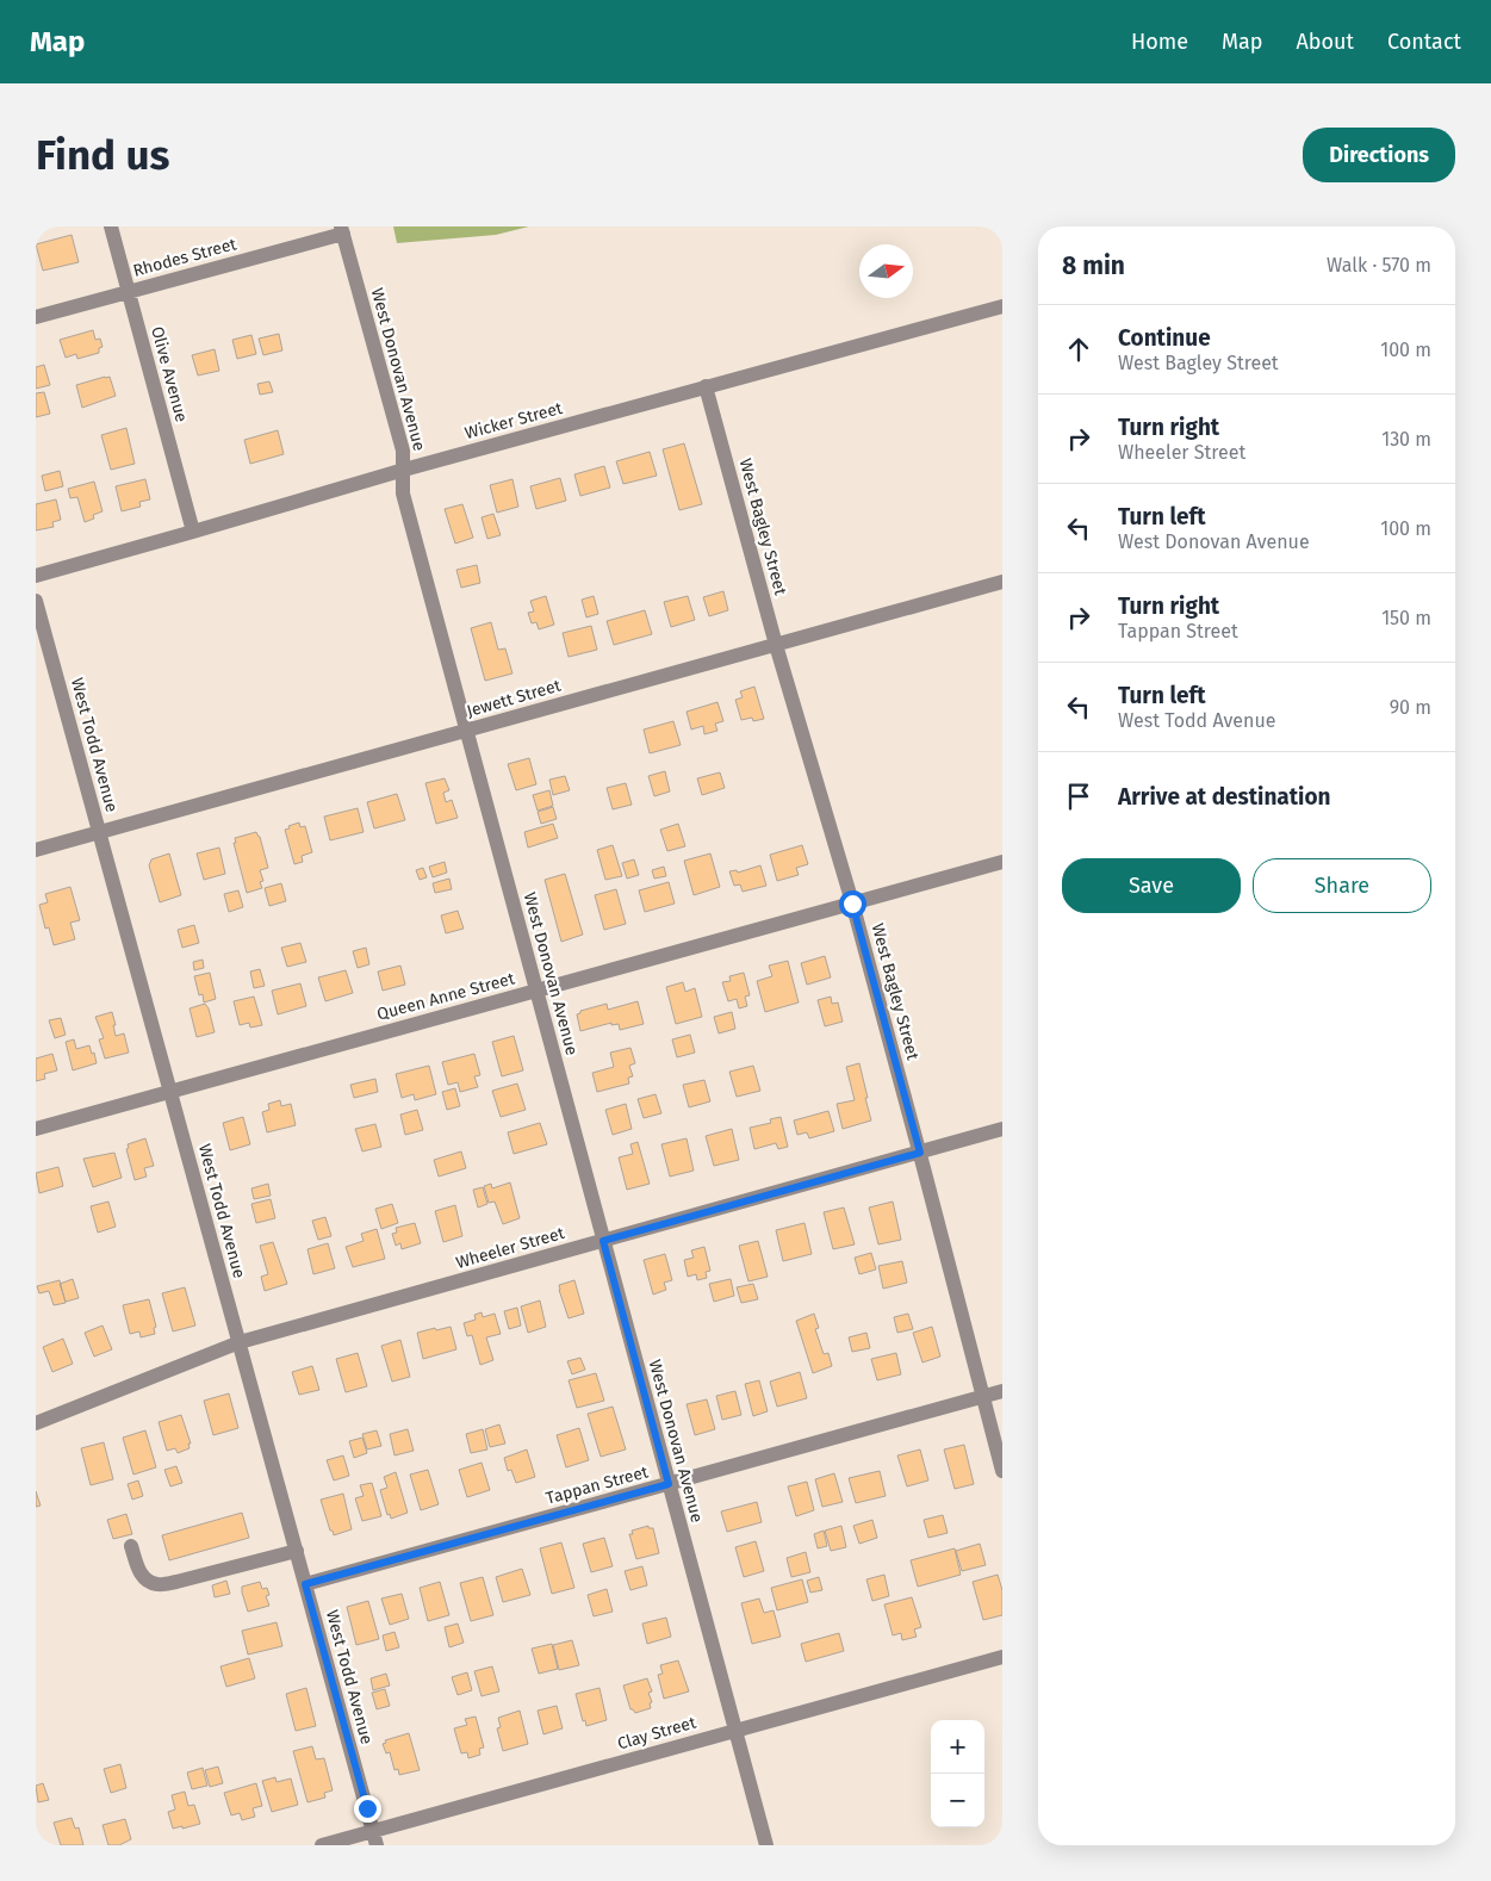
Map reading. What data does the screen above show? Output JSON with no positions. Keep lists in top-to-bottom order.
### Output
{
  "streets": {
    "street": [
      "Rhodes Street",
      "West Donovan Avenue",
      "Olive Avenue",
      "Wicker Street",
      "West Bagley Street",
      "Jewett Street",
      "West Todd Avenue",
      "Queen Anne Street",
      "Wheeler Street",
      "Tappan Street",
      "Clay Street"
    ]
  },
  "crossings": [
    ["Rhodes Street", "West Donovan Avenue"],
    ["Rhodes Street", "Olive Avenue"],
    ["West Donovan Avenue", "Wicker Street"],
    ["West Donovan Avenue", "Jewett Street"],
    ["West Donovan Avenue", "Queen Anne Street"],
    ["West Donovan Avenue", "Wheeler Street"],
    ["West Donovan Avenue", "Tappan Street"],
    ["West Donovan Avenue", "Clay Street"],
    ["Olive Avenue", "Wicker Street"],
    ["Wicker Street", "West Bagley Street"],
    ["West Bagley Street", "Jewett Street"],
    ["West Bagley Street", "Queen Anne Street"],
    ["West Bagley Street", "Wheeler Street"],
    ["West Bagley Street", "Tappan Street"],
    ["Jewett Street", "West Todd Avenue"],
    ["West Todd Avenue", "Queen Anne Street"],
    ["West Todd Avenue", "Wheeler Street"],
    ["West Todd Avenue", "Tappan Street"],
    ["West Todd Avenue", "Clay Street"]
  ],
  "north": "right",
  "page": {
    "header": "Map",
    "nav": [
      "Home",
      "Map",
      "About",
      "Contact"
    ],
    "buttons": [
      "Directions",
      ["Save", "Share"]
    ],
    "title": "Find us",
    "heading": ["8 min", "Walk · 570 m"],
    "list": [
      ["Continue", "West Bagley Street", "100 m"],
      ["Turn right", "Wheeler Street", "130 m"],
      ["Turn left", "West Donovan Avenue", "100 m"],
      ["Turn right", "Tappan Street", "150 m"],
      ["Turn left", "West Todd Avenue", "90 m"],
      "Arrive at destination"
    ],
    "map_buttons": ["+", "−"]
  }
}
